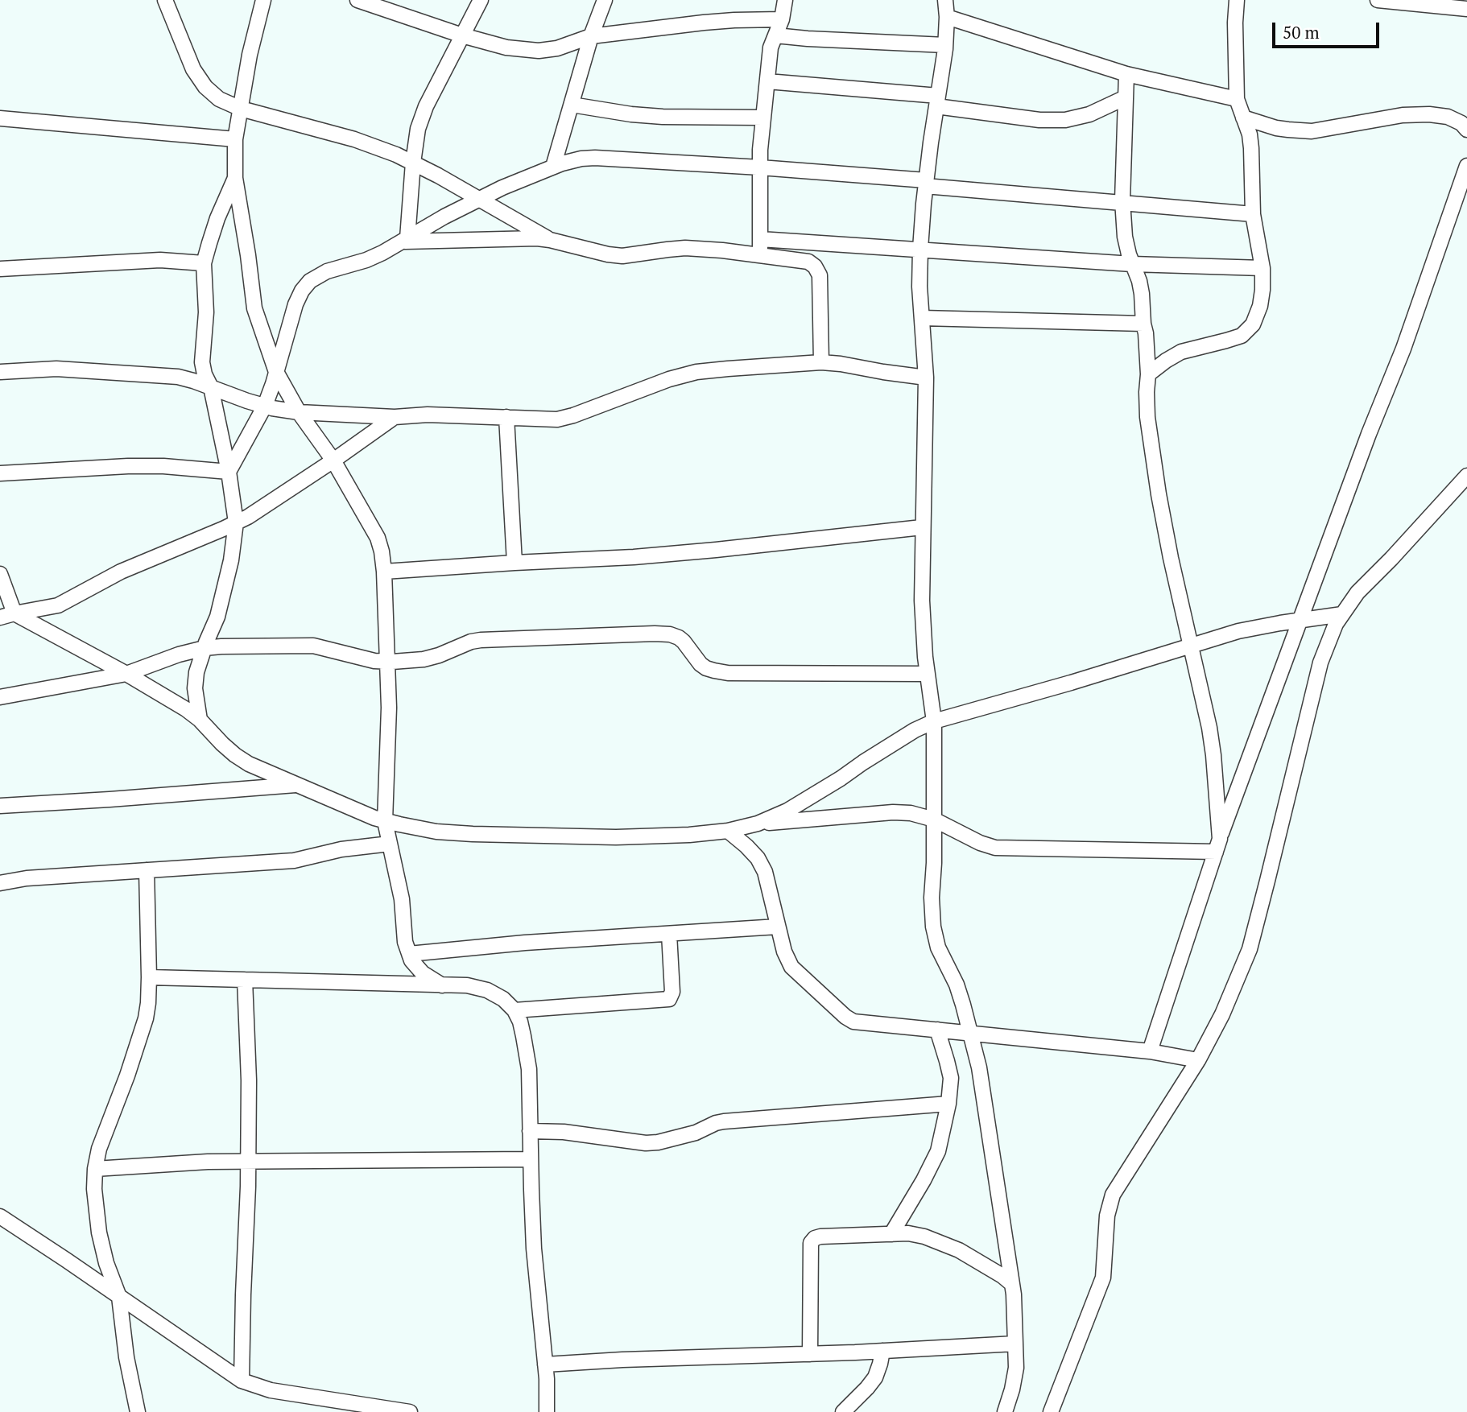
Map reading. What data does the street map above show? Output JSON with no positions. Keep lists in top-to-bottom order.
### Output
{
  "scale_bar": "50 m"
}
